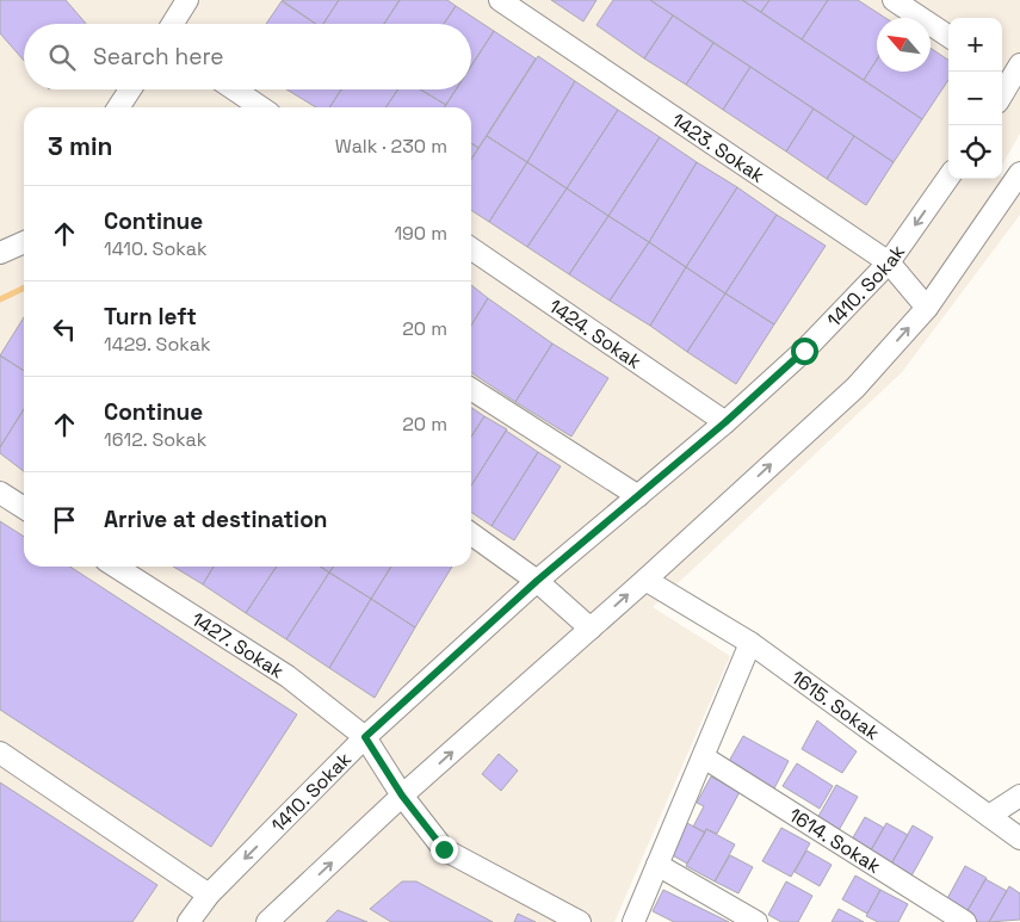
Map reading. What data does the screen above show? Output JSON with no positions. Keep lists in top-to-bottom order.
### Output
{
  "streets": {
    "street": [
      "1423. Sokak",
      "1410. Sokak",
      "1424. Sokak",
      "1427. Sokak",
      "1615. Sokak",
      "1614. Sokak"
    ]
  },
  "crossings": [
    ["1423. Sokak", "1410. Sokak"],
    ["1410. Sokak", "1424. Sokak"],
    ["1410. Sokak", "1427. Sokak"]
  ],
  "north": "top left",
  "page": {
    "map_buttons": ["+", "−"],
    "search": "Search here",
    "heading": ["3 min", "Walk · 230 m"],
    "list": [
      ["Continue", "1410. Sokak", "190 m"],
      ["Turn left", "1429. Sokak", "20 m"],
      ["Continue", "1612. Sokak", "20 m"],
      "Arrive at destination"
    ]
  }
}
